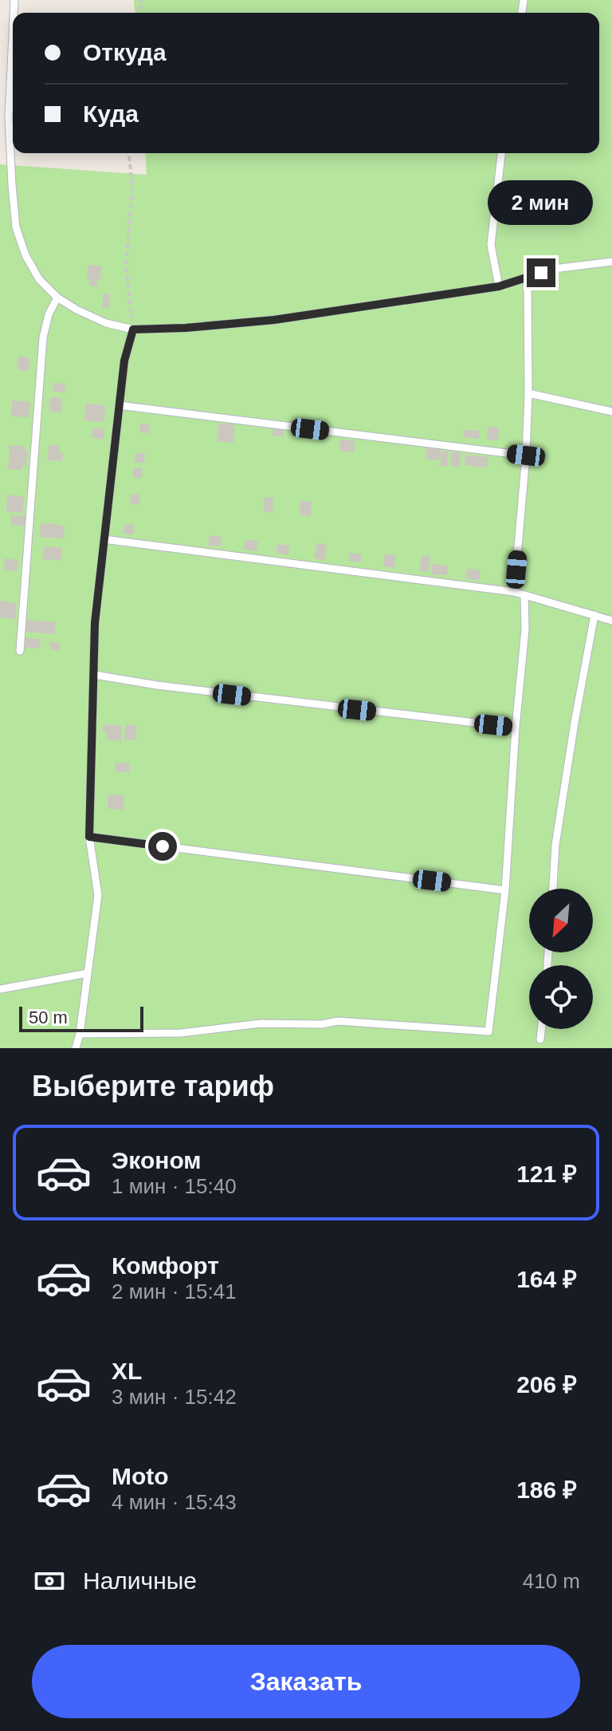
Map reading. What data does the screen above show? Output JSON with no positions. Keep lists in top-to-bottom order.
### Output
{
  "scale_bar": "50 m",
  "north": "bottom left",
  "page": {
    "banner": ["Откуда", "Куда"],
    "bubble": "2 мин",
    "scale": "50 m",
    "heading": "Выберите тариф",
    "list": [
      {
        "name": "Эконом",
        "note": "1 мин · 15:40",
        "value": "121 ₽"
      },
      {
        "name": "Комфорт",
        "note": "2 мин · 15:41",
        "value": "164 ₽"
      },
      {
        "name": "XL",
        "note": "3 мин · 15:42",
        "value": "206 ₽"
      },
      {
        "name": "Moto",
        "note": "4 мин · 15:43",
        "value": "186 ₽"
      }
    ],
    "pay": ["Наличные", "410 m"],
    "buttons": "Заказать"
  }
}
